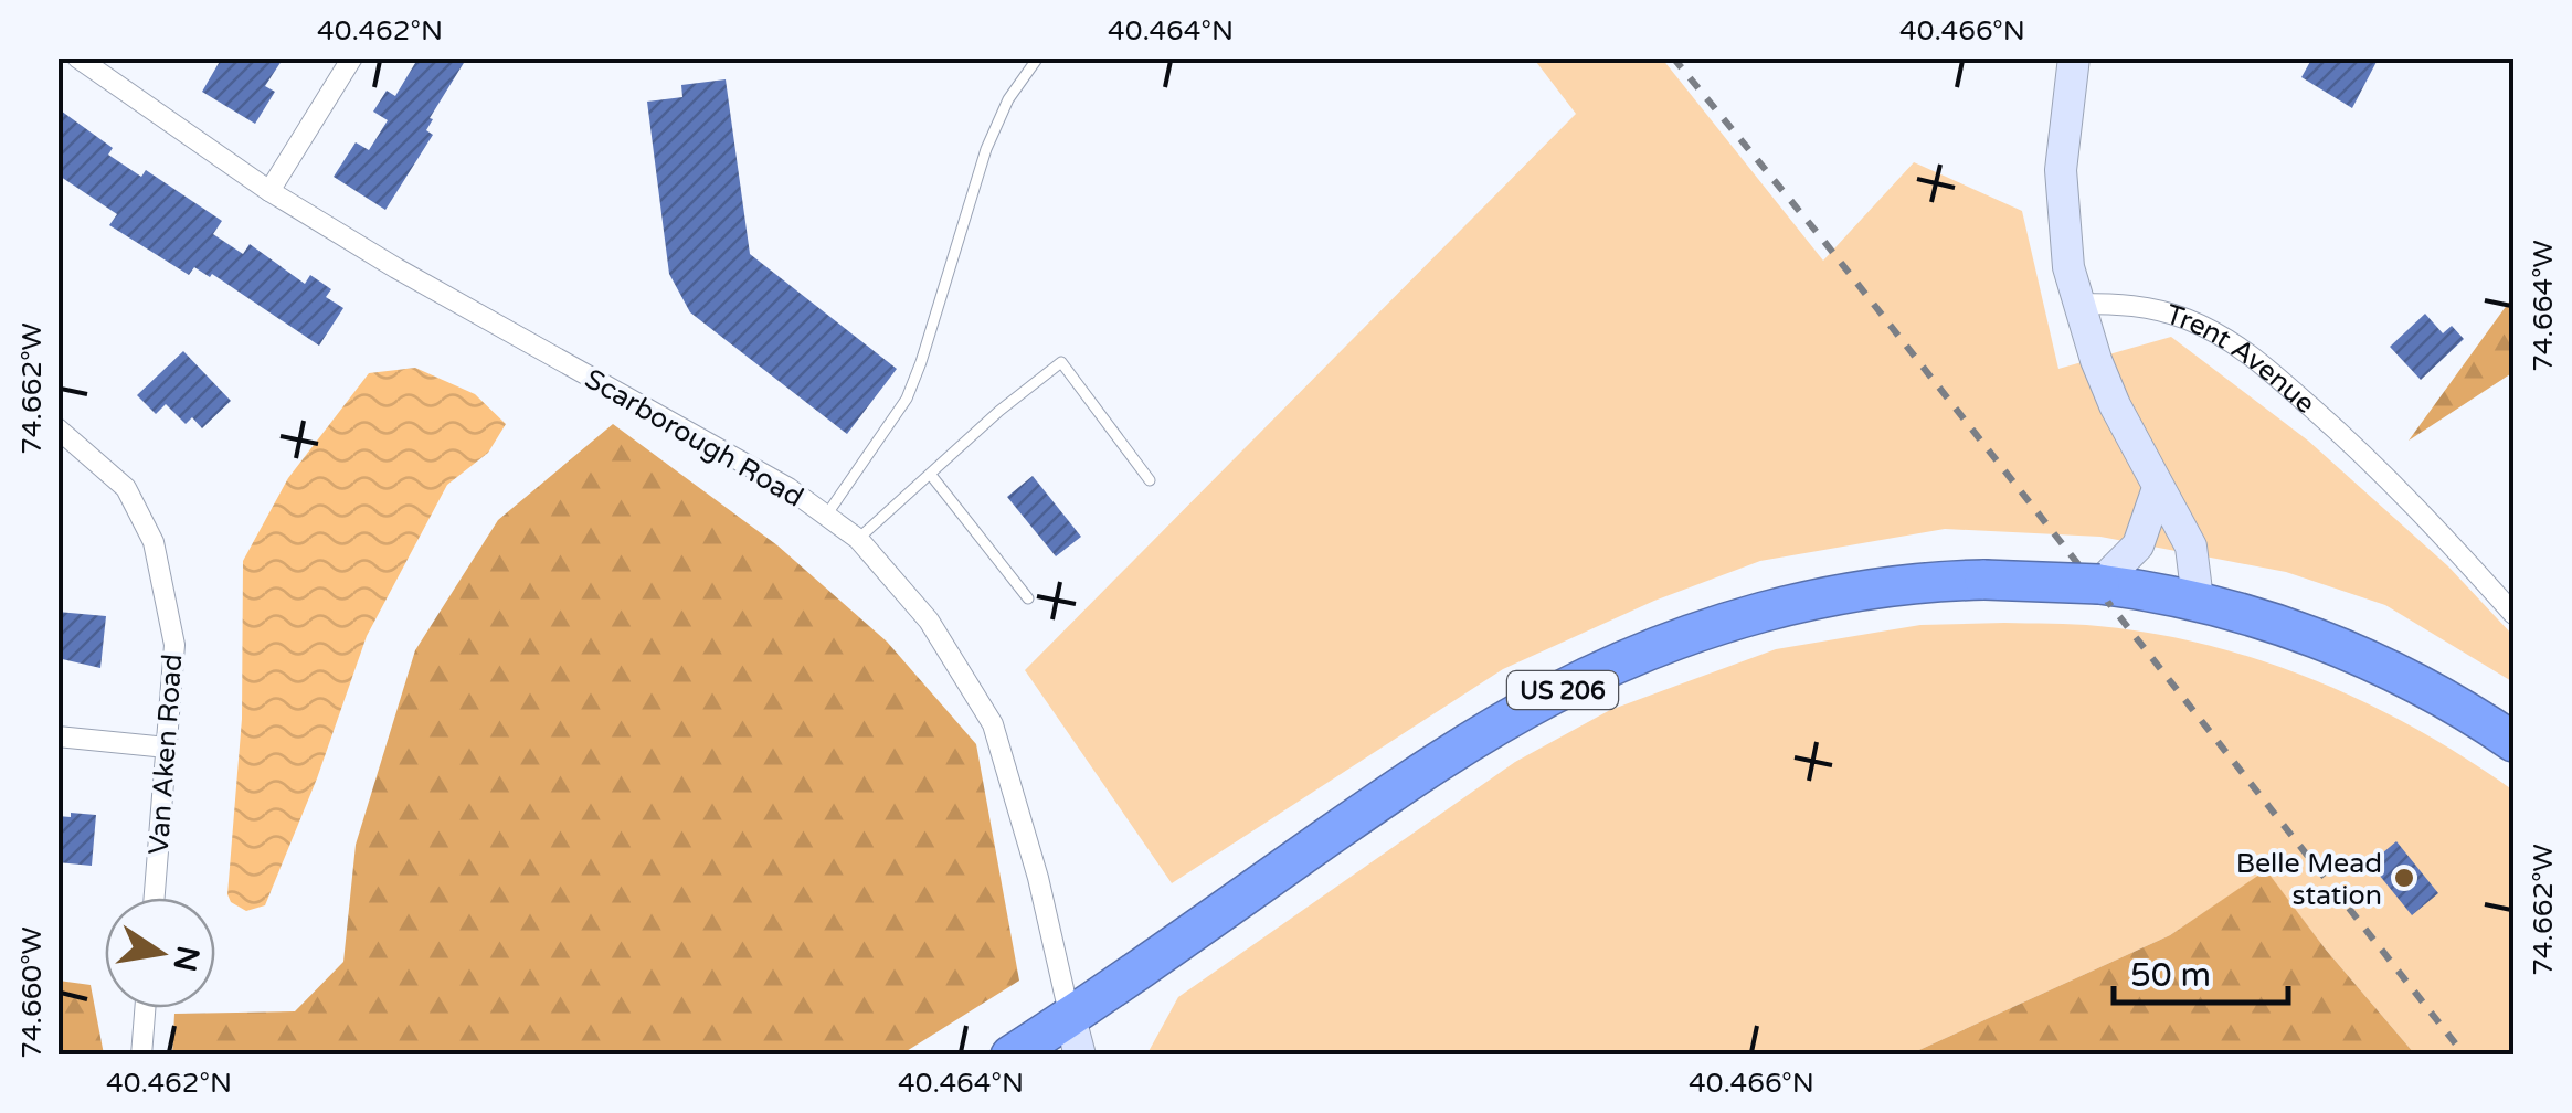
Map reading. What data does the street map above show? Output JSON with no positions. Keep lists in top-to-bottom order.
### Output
{
  "streets": {
    "highway": ["US 206"],
    "street": ["Trent Avenue", "Scarborough Road", "Van Aken Road"]
  },
  "crossings": [
    ["Scarborough Road", "US 206"]
  ],
  "places": ["Belle Mead station"],
  "scale_bar": "50 m",
  "north": "right",
  "coordinates": [
    "40.462°N",
    "40.464°N",
    "40.466°N",
    "74.664°W",
    "74.662°W",
    "74.660°W"
  ]
}
